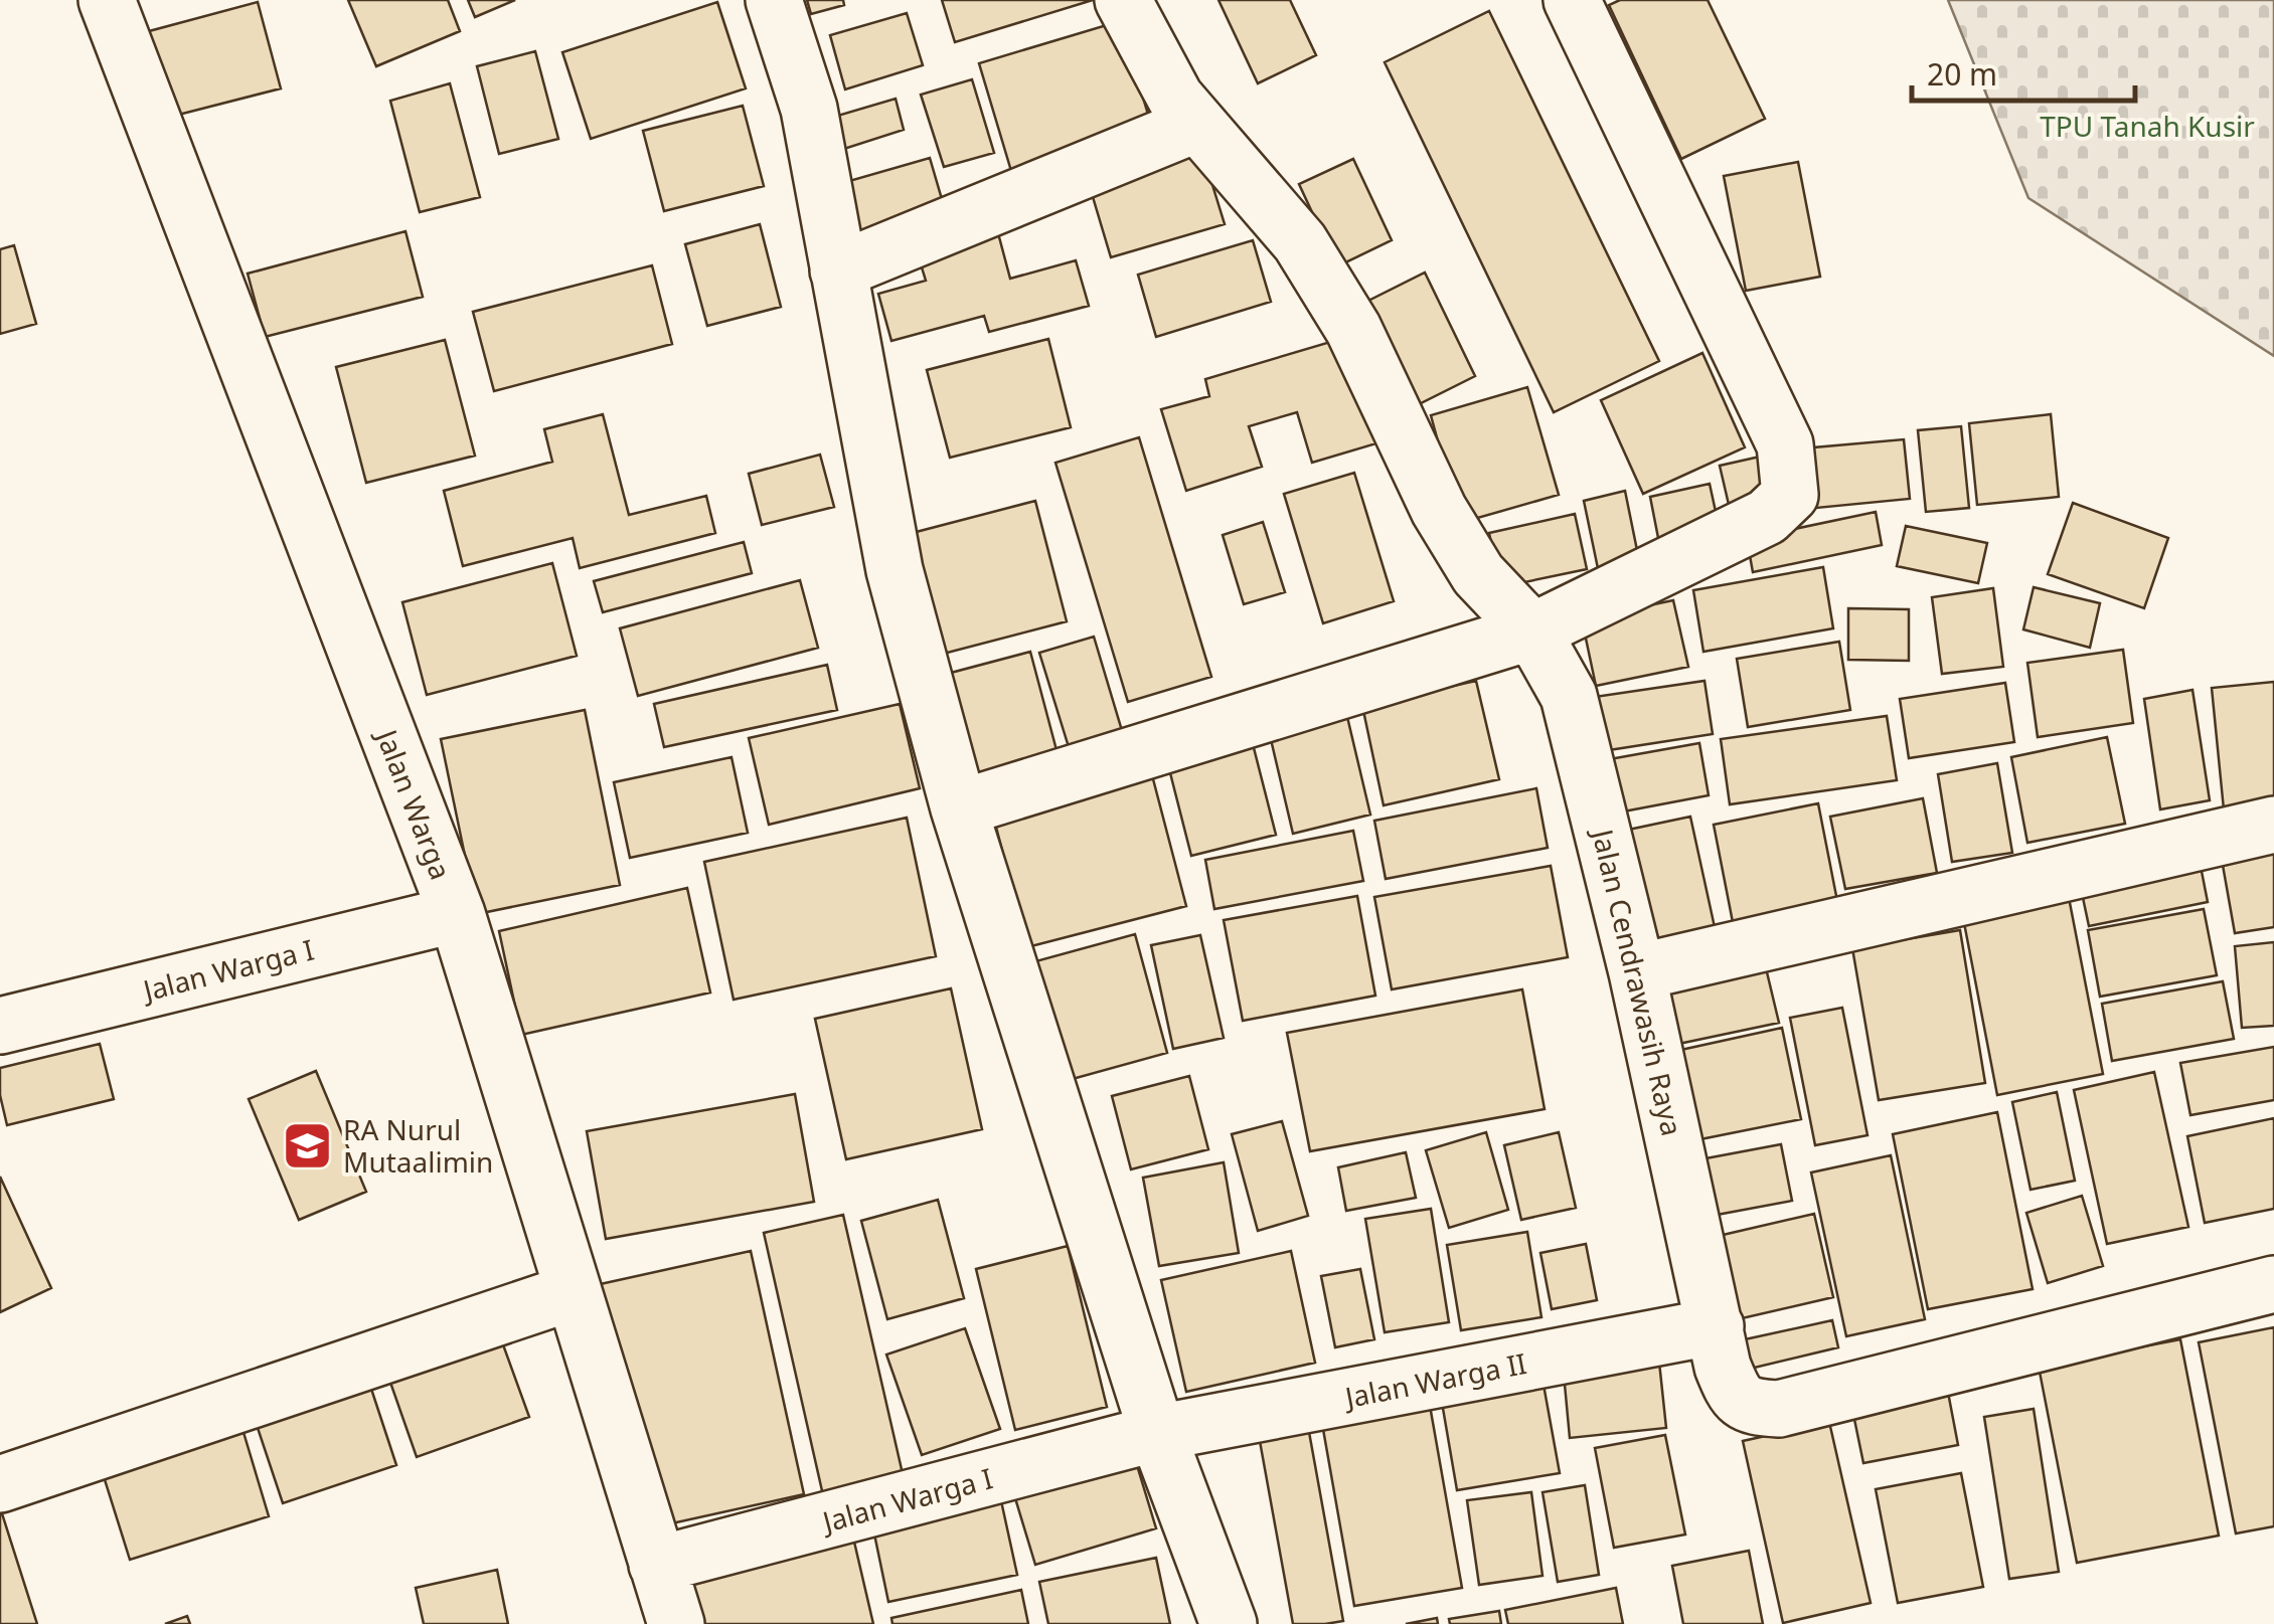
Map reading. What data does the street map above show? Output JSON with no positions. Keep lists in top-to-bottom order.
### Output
{
  "streets": {
    "street": [
      "Jalan Warga",
      "Jalan Warga I",
      "Jalan Cendrawasih Raya",
      "Jalan Warga II"
    ]
  },
  "crossings": [
    ["Jalan Warga", "Jalan Warga I"],
    ["Jalan Warga I", "Jalan Warga II"],
    ["Jalan Cendrawasih Raya", "Jalan Warga II"]
  ],
  "parks": ["TPU Tanah Kusir"],
  "places": {
    "school or university": ["RA Nurul Mutaalimin"]
  },
  "scale_bar": "20 m"
}
